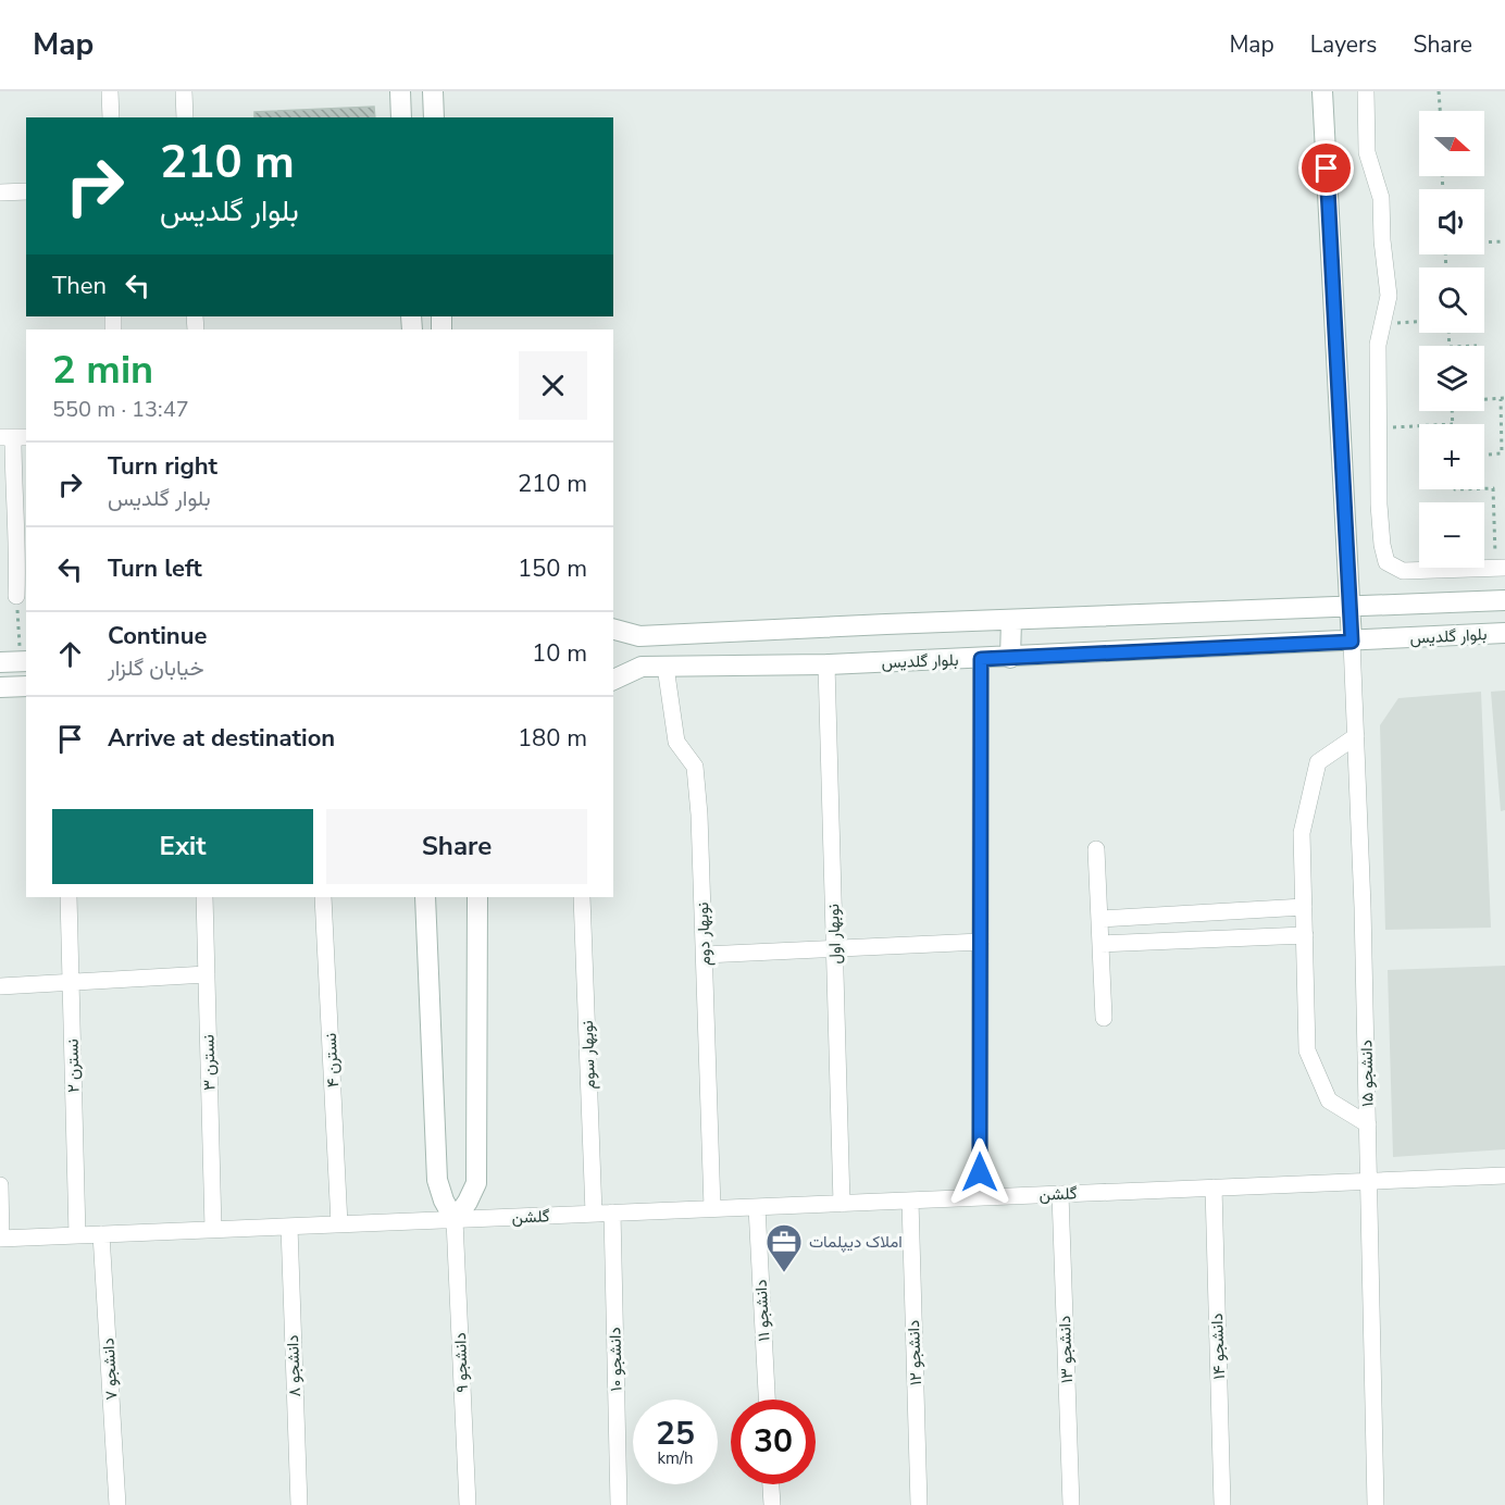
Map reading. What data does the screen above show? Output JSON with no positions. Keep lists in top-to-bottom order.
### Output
{
  "streets": {
    "main road": ["بلوار گلدیس"],
    "street": [
      "نوبهار دوم",
      "نوبهار اول",
      "نوبهار سوم",
      "نسترن ۴",
      "نسترن ۳",
      "نسترن ۲",
      "دانشجو ۱۵",
      "گلشن",
      "دانشجو ۱۱",
      "دانشجو ۱۴",
      "دانشجو ۱۳",
      "دانشجو ۱۲",
      "دانشجو ۱۰",
      "دانشجو ۹",
      "دانشجو ۸",
      "دانشجو ۷"
    ]
  },
  "crossings": [
    ["بلوار گلدیس", "نوبهار دوم"],
    ["بلوار گلدیس", "نوبهار اول"],
    ["بلوار گلدیس", "دانشجو ۱۵"],
    ["نوبهار دوم", "گلشن"],
    ["نوبهار اول", "گلشن"],
    ["نوبهار سوم", "گلشن"],
    ["نسترن ۴", "گلشن"],
    ["نسترن ۳", "گلشن"],
    ["نسترن ۲", "گلشن"],
    ["دانشجو ۱۵", "گلشن"],
    ["گلشن", "دانشجو ۱۱"],
    ["گلشن", "دانشجو ۱۴"],
    ["گلشن", "دانشجو ۱۳"],
    ["گلشن", "دانشجو ۱۲"],
    ["گلشن", "دانشجو ۱۰"],
    ["گلشن", "دانشجو ۹"],
    ["گلشن", "دانشجو ۸"],
    ["گلشن", "دانشجو ۷"]
  ],
  "places": {
    "office": ["املاک دیپلمات"]
  },
  "north": "right",
  "page": {
    "header": "Map",
    "nav": ["Map", "Layers", "Share"],
    "map_buttons": ["+", "−"],
    "turn": ["210 m", "بلوار گلدیس"],
    "then": "Then",
    "heading": ["2 min", "550 m · 13:47"],
    "list": [
      {
        "name": "Turn right",
        "note": "بلوار گلدیس",
        "value": "210 m"
      },
      {
        "name": "Turn left",
        "value": "150 m"
      },
      {
        "name": "Continue",
        "note": "خیابان گلزار",
        "value": "10 m"
      },
      {
        "name": "Arrive at destination",
        "value": "180 m"
      }
    ],
    "buttons": ["Exit", "Share"],
    "speed": "25 km/h",
    "limit": "30"
  }
}
